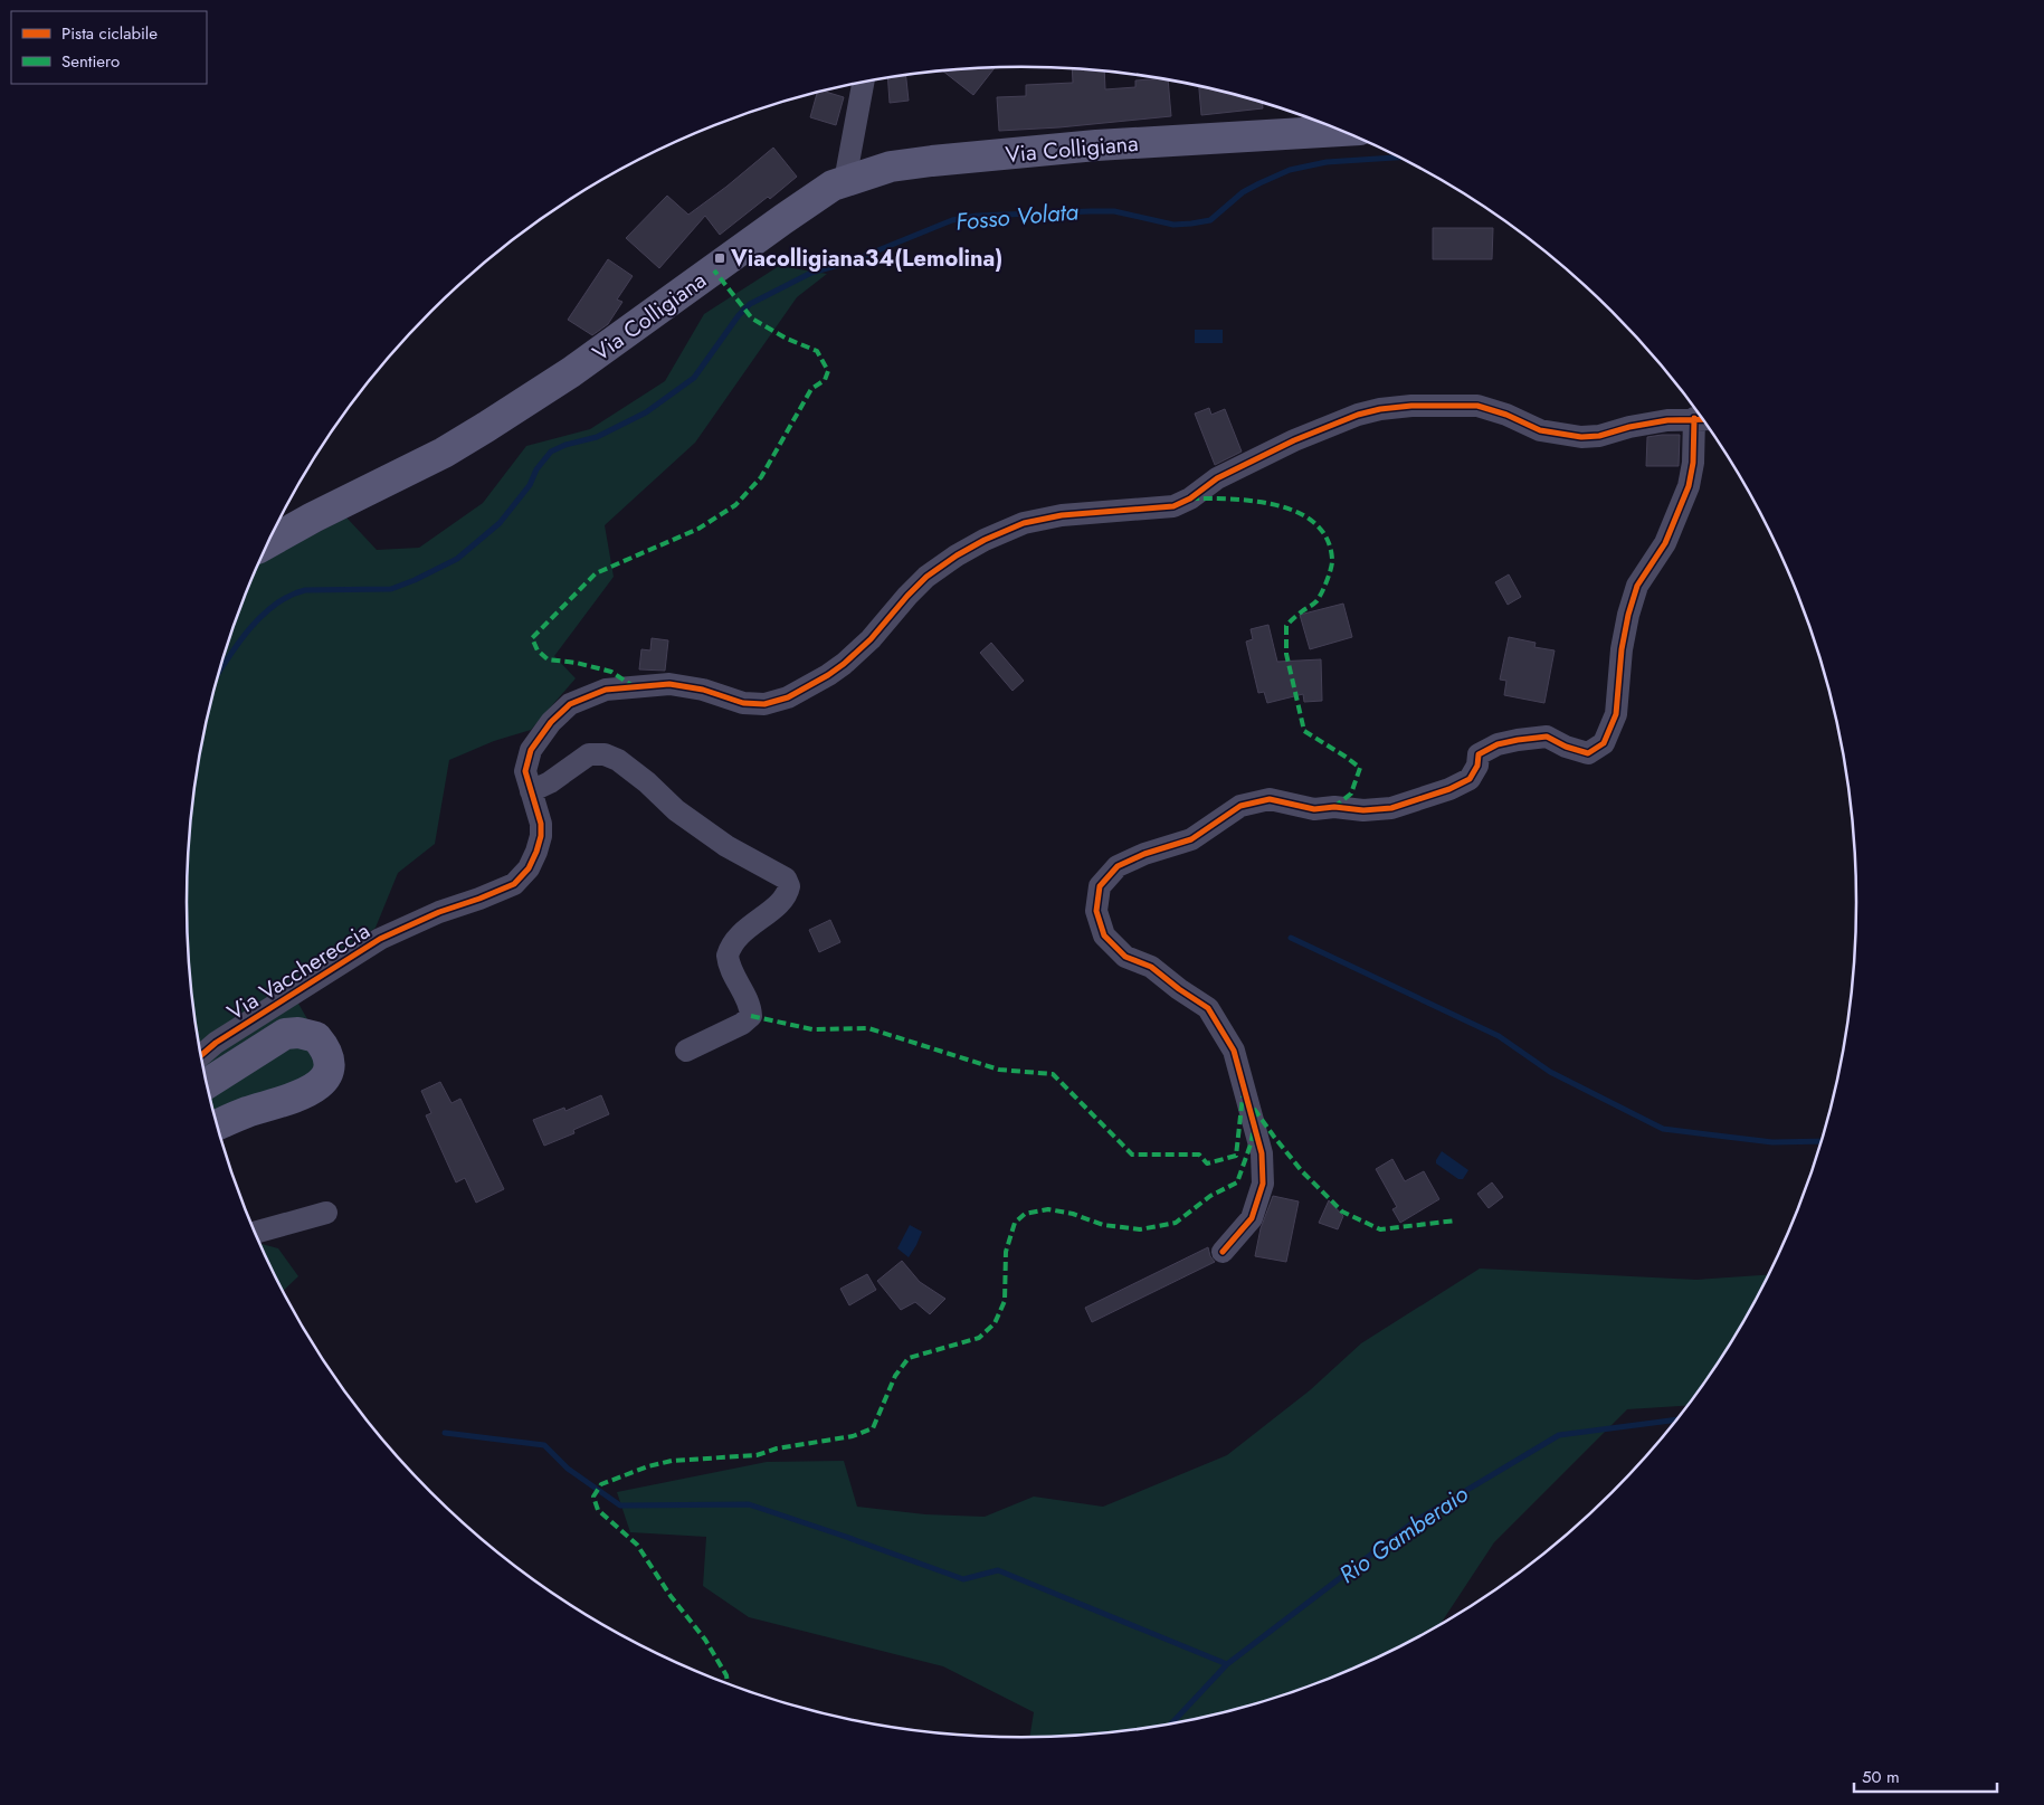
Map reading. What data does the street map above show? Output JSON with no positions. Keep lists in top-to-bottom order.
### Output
{
  "streets": {
    "street": ["Via Colligiana", "Via Vacchereccia"]
  },
  "water": ["Fosso Volata", "Rio Gamberaio"],
  "places": {
    "transit": ["Viacolligiana34(Lemolina)"]
  },
  "legend": ["Pista ciclabile", "Sentiero"],
  "scale_bar": "50 m"
}
